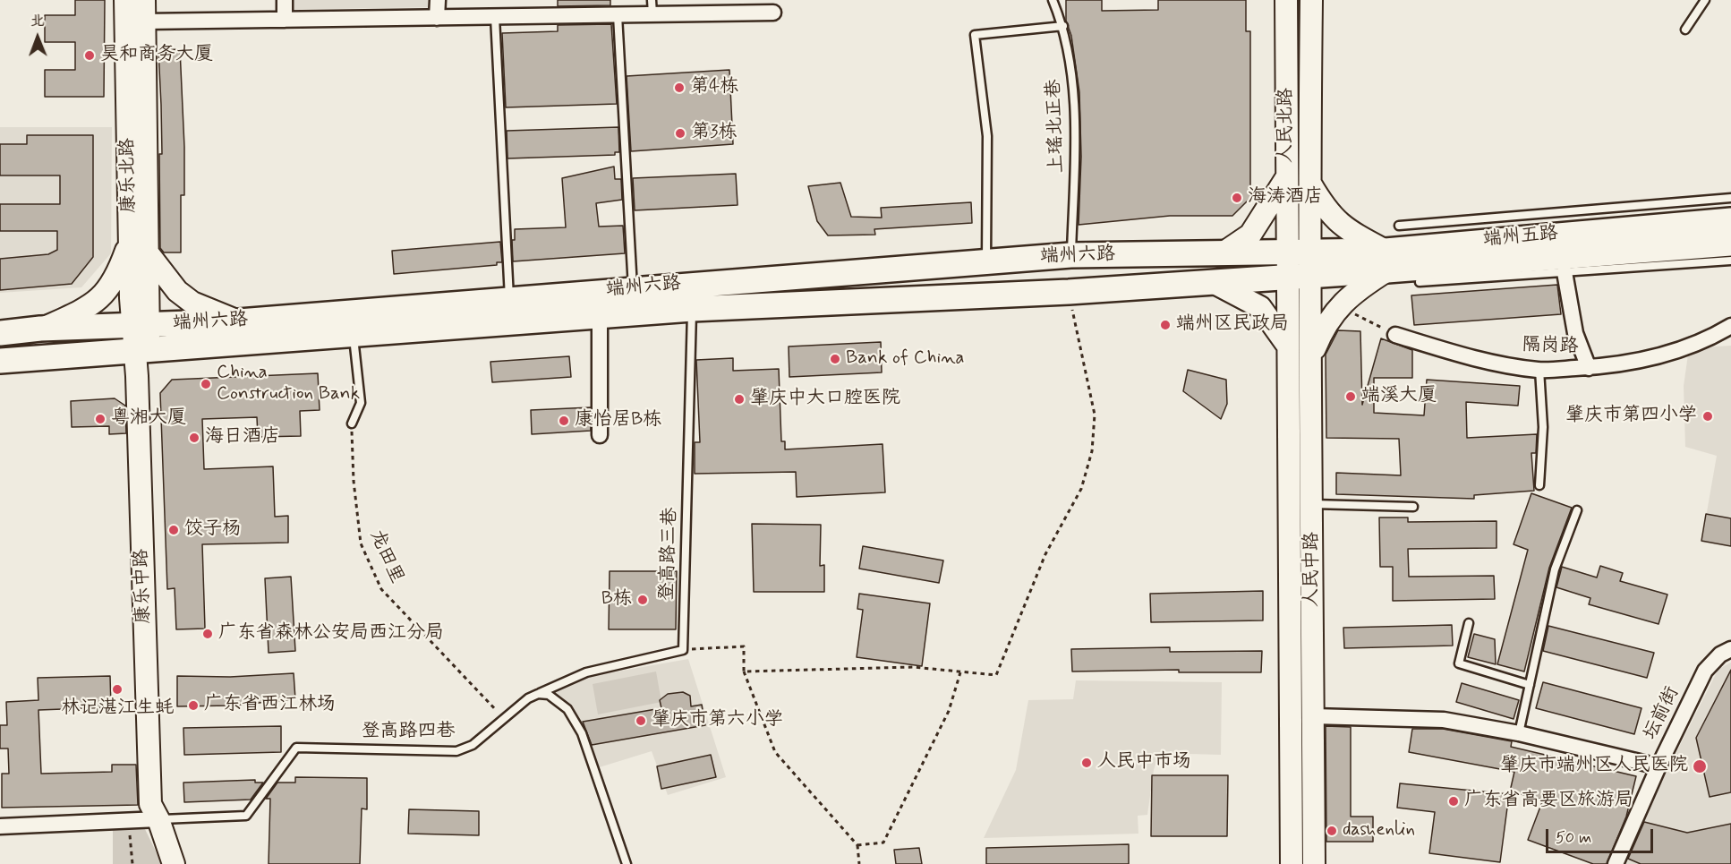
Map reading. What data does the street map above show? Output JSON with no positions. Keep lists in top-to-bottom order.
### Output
{
  "streets": {
    "main road": [
      "人民北路",
      "康乐北路",
      "端州五路",
      "端州六路",
      "人民中路",
      "康乐中路"
    ],
    "street": ["隔岗路", "坛前街"],
    "lane": ["上瑶北正巷", "登高路三巷", "登高路四巷"],
    "path": ["龙田里"]
  },
  "crossings": [
    ["人民北路", "端州五路"],
    ["人民北路", "端州六路"],
    ["上瑶北正巷", "端州六路"],
    ["康乐北路", "端州六路"],
    ["康乐北路", "康乐中路"],
    ["端州五路", "端州六路"],
    ["端州五路", "人民中路"],
    ["端州六路", "登高路三巷"],
    ["端州六路", "人民中路"],
    ["端州六路", "康乐中路"],
    ["龙田里", "登高路四巷"],
    ["康乐中路", "登高路四巷"]
  ],
  "places": [
    "昊和商务大厦",
    "第4栋",
    "第3栋",
    "海涛酒店",
    "端州区民政局",
    "Bank of China",
    "China Construction Bank",
    "端溪大厦",
    "肇庆中大口腔医院",
    "肇庆市第四小学",
    "粤湘大厦",
    "康怡居B栋",
    "海日酒店",
    "饺子杨",
    "B栋",
    "广东省森林公安局西江分局",
    "林记湛江生蚝",
    "广东省西江林场",
    "肇庆市第六小学",
    "人民中市场",
    "肇庆市端州区人民医院",
    "广东省高要区旅游局",
    "dashenlin"
  ],
  "scale_bar": "50 m",
  "north": "top"
}
